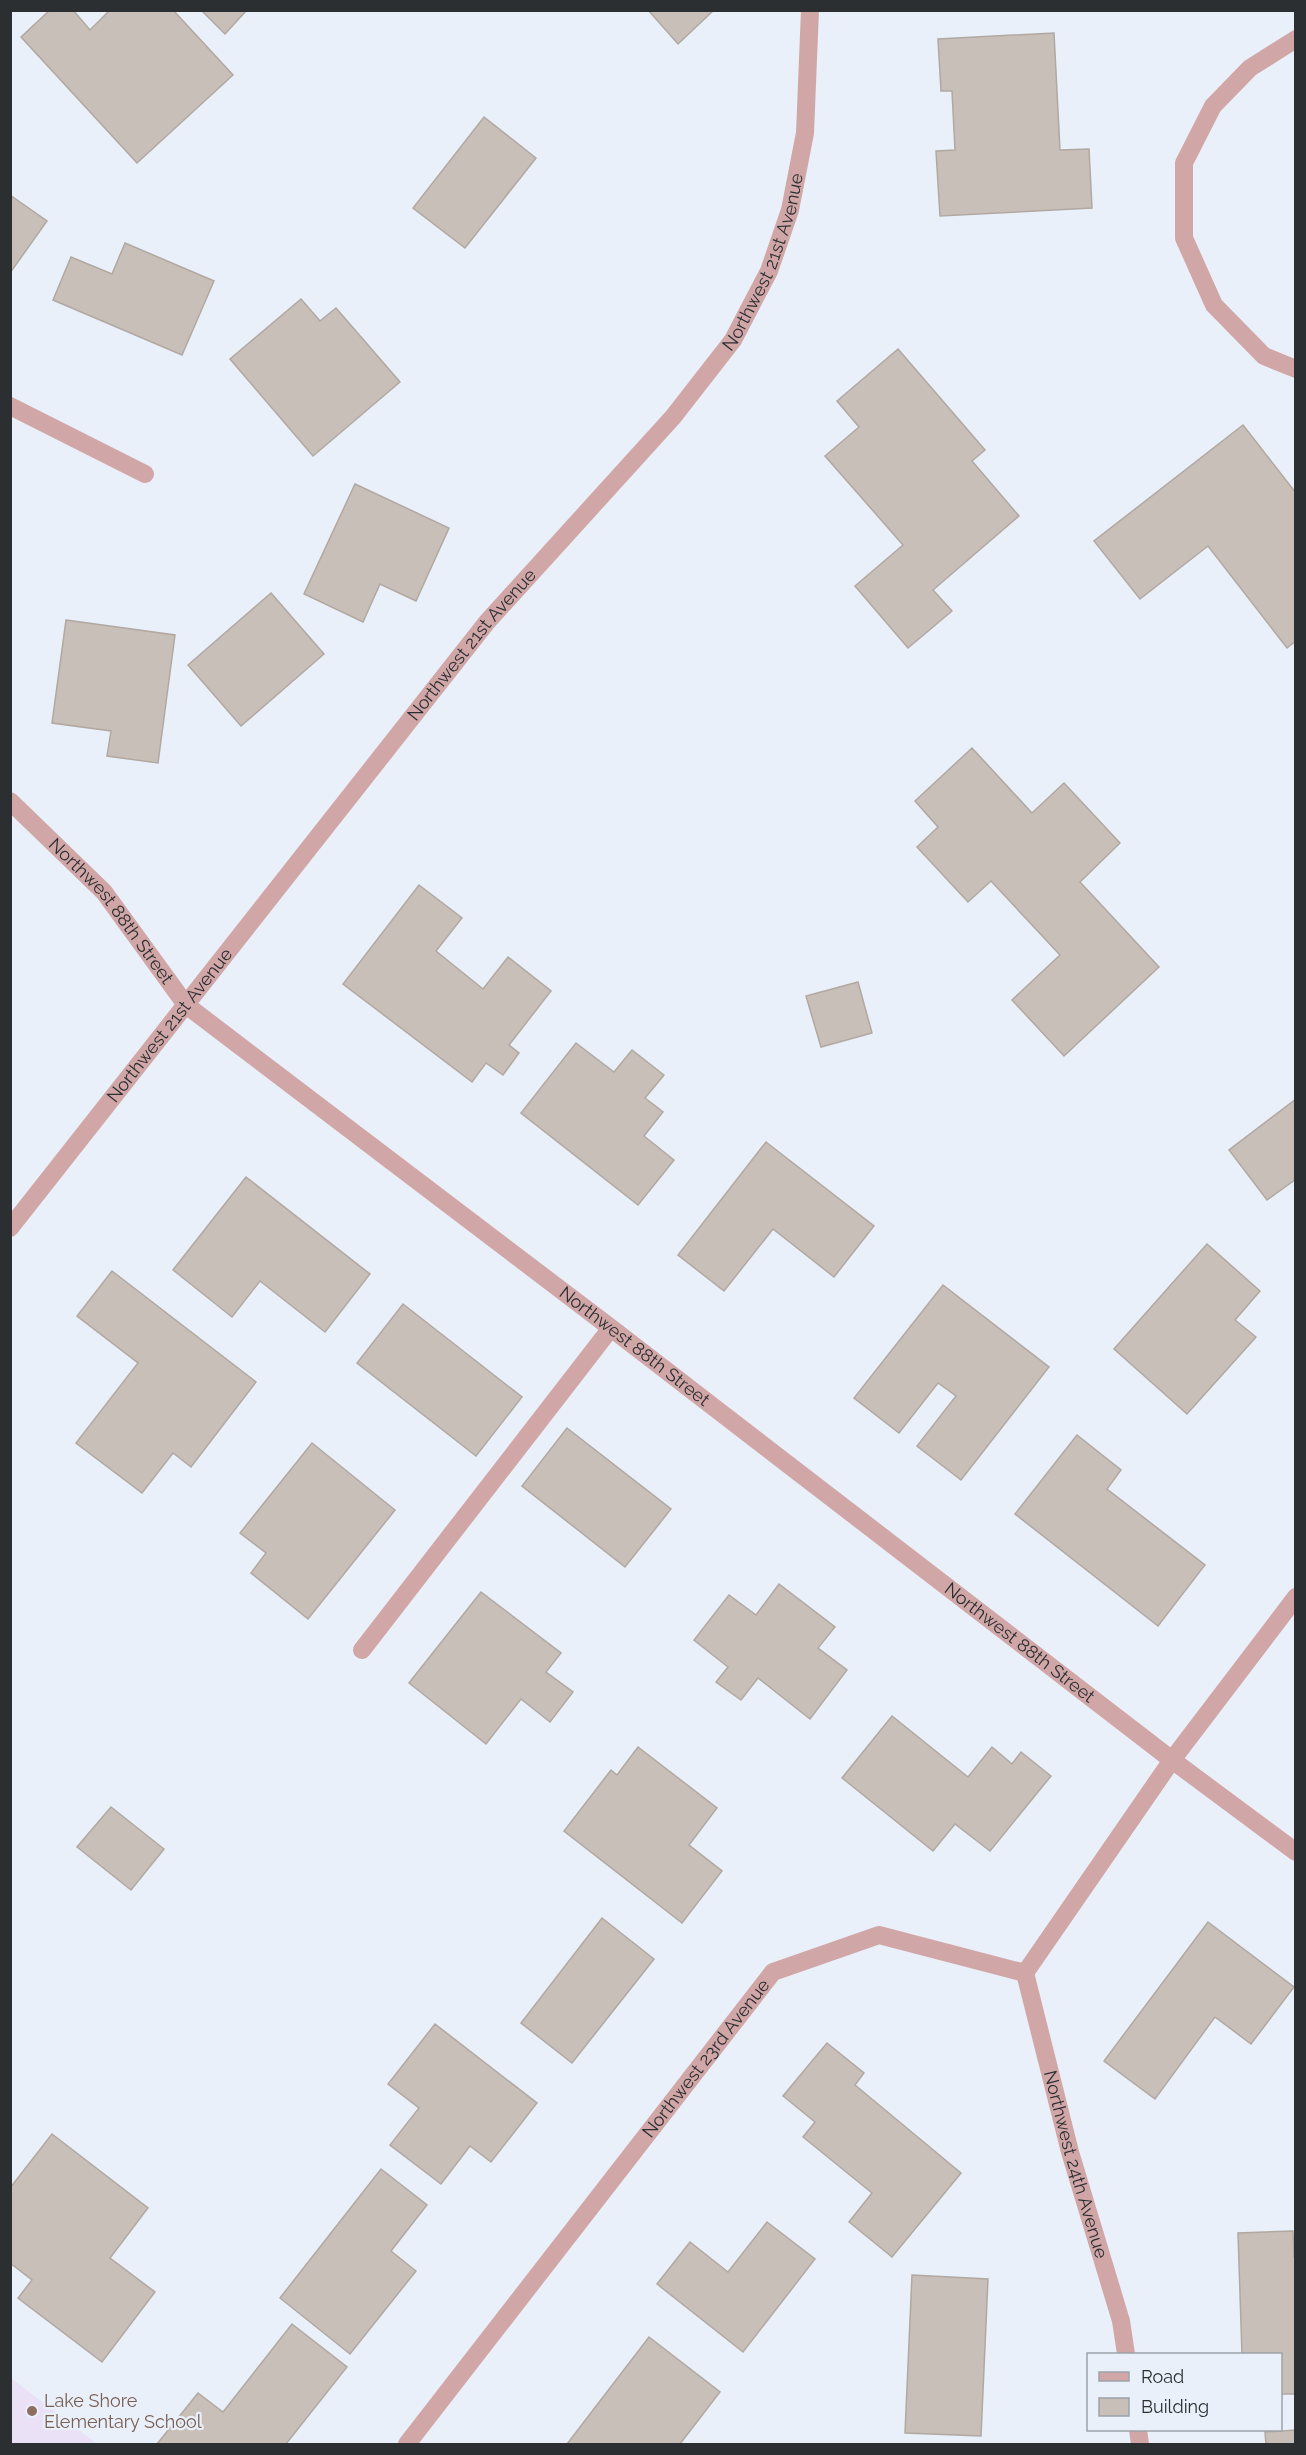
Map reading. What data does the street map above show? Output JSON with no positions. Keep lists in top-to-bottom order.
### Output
{
  "streets": {
    "street": [
      "Northwest 21st Avenue",
      "Northwest 88th Street",
      "Northwest 23rd Avenue",
      "Northwest 24th Avenue"
    ]
  },
  "crossings": [
    ["Northwest 21st Avenue", "Northwest 88th Street"],
    ["Northwest 23rd Avenue", "Northwest 24th Avenue"]
  ],
  "places": ["Lake Shore Elementary School"],
  "legend": ["Road", "Building"]
}
